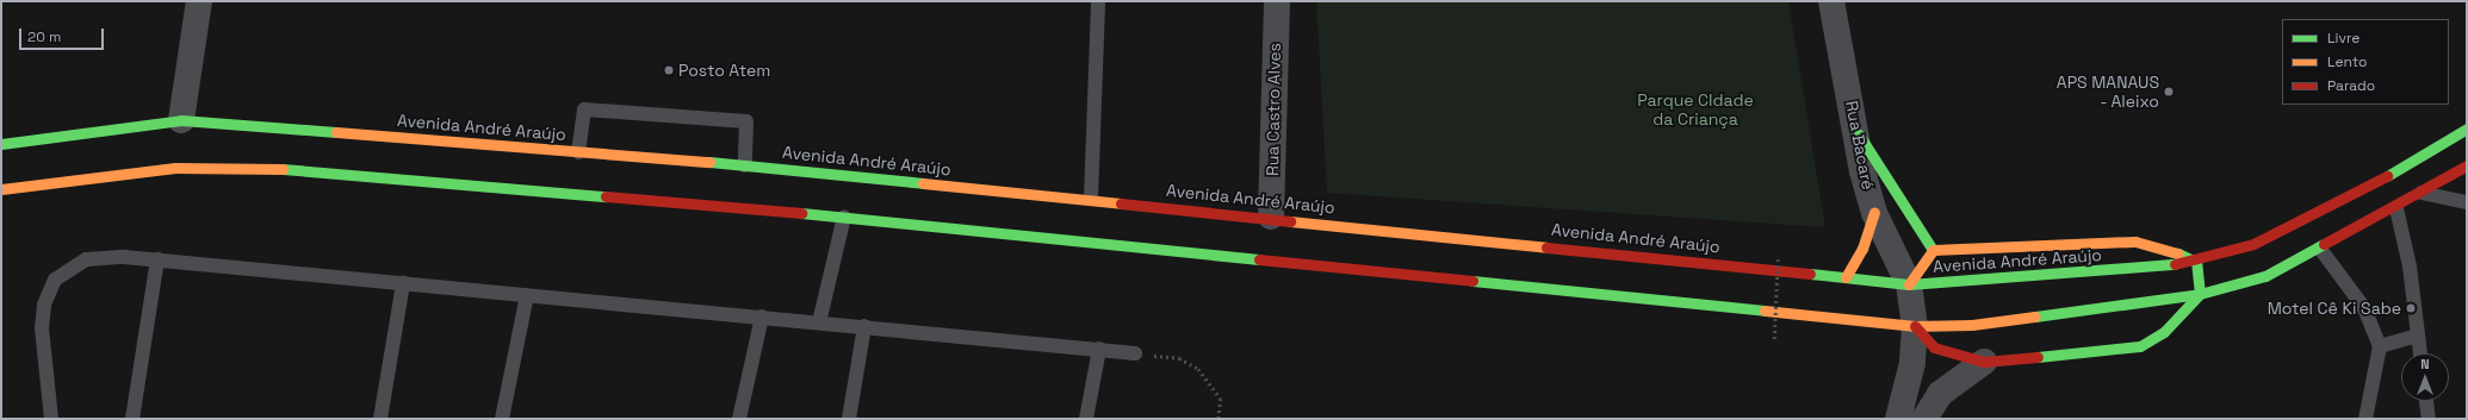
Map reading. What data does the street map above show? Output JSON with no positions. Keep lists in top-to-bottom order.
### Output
{
  "streets": {
    "main road": ["Avenida André Araújo"],
    "street": ["Rua Castro Alves", "Rua Bacaré"]
  },
  "crossings": [
    ["Rua Castro Alves", "Avenida André Araújo"],
    ["Avenida André Araújo", "Rua Bacaré"]
  ],
  "parks": ["Parque CIdade da Criança"],
  "places": ["Posto Atem", "APS MANAUS - Aleixo", "Motel Cê Ki Sabe"],
  "legend": ["Livre", "Lento", "Parado"],
  "scale_bar": "20 m",
  "north": "top"
}
